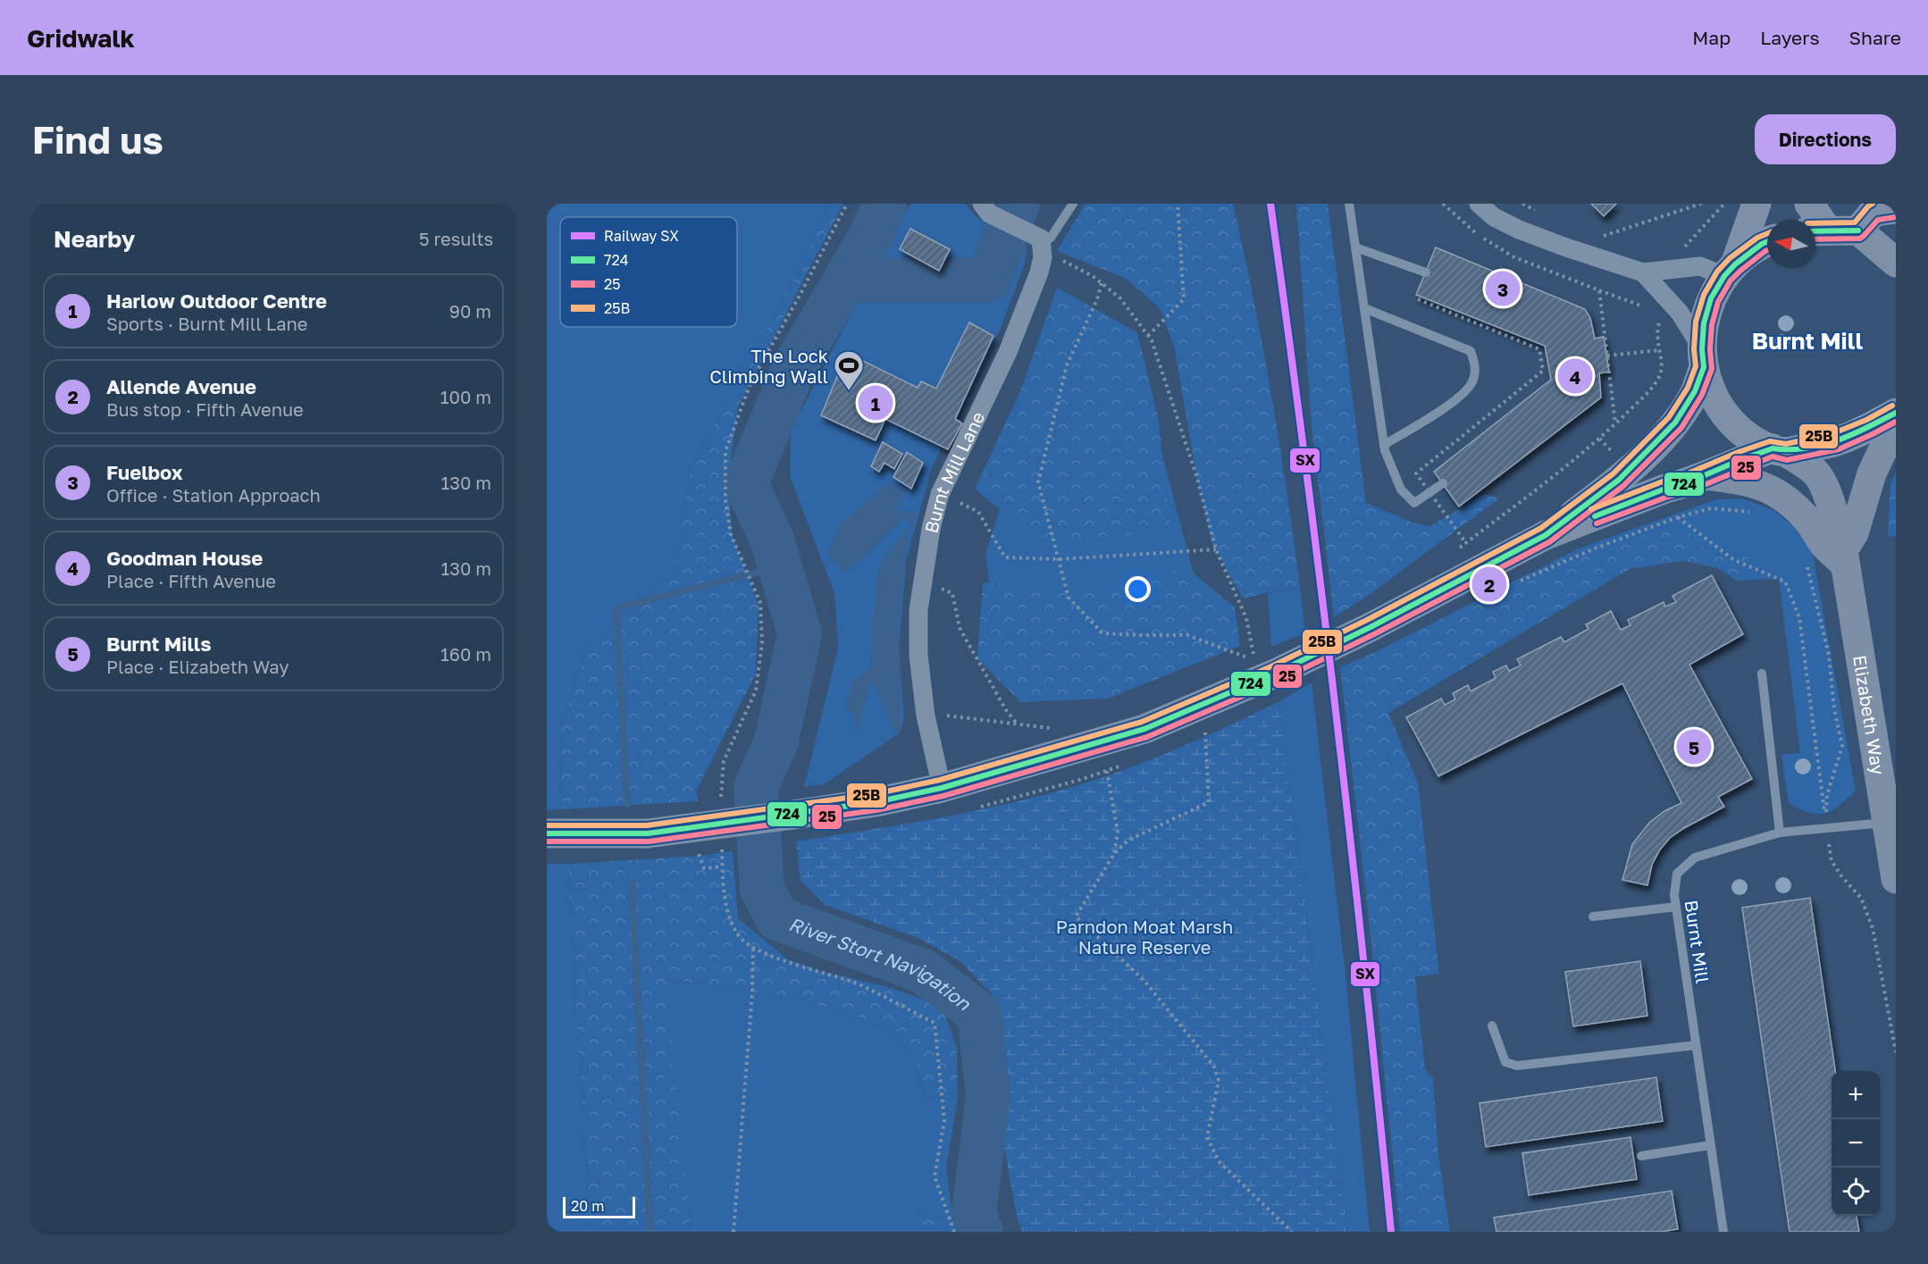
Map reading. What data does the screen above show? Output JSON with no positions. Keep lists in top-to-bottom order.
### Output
{
  "streets": {
    "main road": ["Elizabeth Way"],
    "street": ["Burnt Mill Lane"],
    "lane": ["Burnt Mill"]
  },
  "crossings": [
    ["Elizabeth Way", "Burnt Mill"]
  ],
  "districts": ["Burnt Mill"],
  "water": ["River Stort Navigation"],
  "parks": ["Parndon Moat Marsh Nature Reserve"],
  "places": {
    "sports": ["The Lock Climbing Wall"]
  },
  "lines": [
    "rail line SX",
    "transit line 25B",
    "transit line 25",
    "transit line 724"
  ],
  "legend": [
    "Railway SX",
    "724",
    "25",
    "25B"
  ],
  "scale_bar": "20 m",
  "north": "left",
  "page": {
    "header": "Gridwalk",
    "nav": ["Map", "Layers", "Share"],
    "buttons": "Directions",
    "title": "Find us",
    "heading": ["Nearby", "5 results"],
    "pins": [
      "3",
      "4",
      "1",
      "2",
      "5"
    ],
    "list": [
      {
        "mark": "1",
        "name": "Harlow Outdoor Centre",
        "note": "Sports · Burnt Mill Lane",
        "value": "90 m"
      },
      {
        "mark": "2",
        "name": "Allende Avenue",
        "note": "Bus stop · Fifth Avenue",
        "value": "100 m"
      },
      {
        "mark": "3",
        "name": "Fuelbox",
        "note": "Office · Station Approach",
        "value": "130 m"
      },
      {
        "mark": "4",
        "name": "Goodman House",
        "note": "Place · Fifth Avenue",
        "value": "130 m"
      },
      {
        "mark": "5",
        "name": "Burnt Mills",
        "note": "Place · Elizabeth Way",
        "value": "160 m"
      }
    ],
    "map_buttons": ["+", "−"],
    "scale": "20 m"
  }
}
